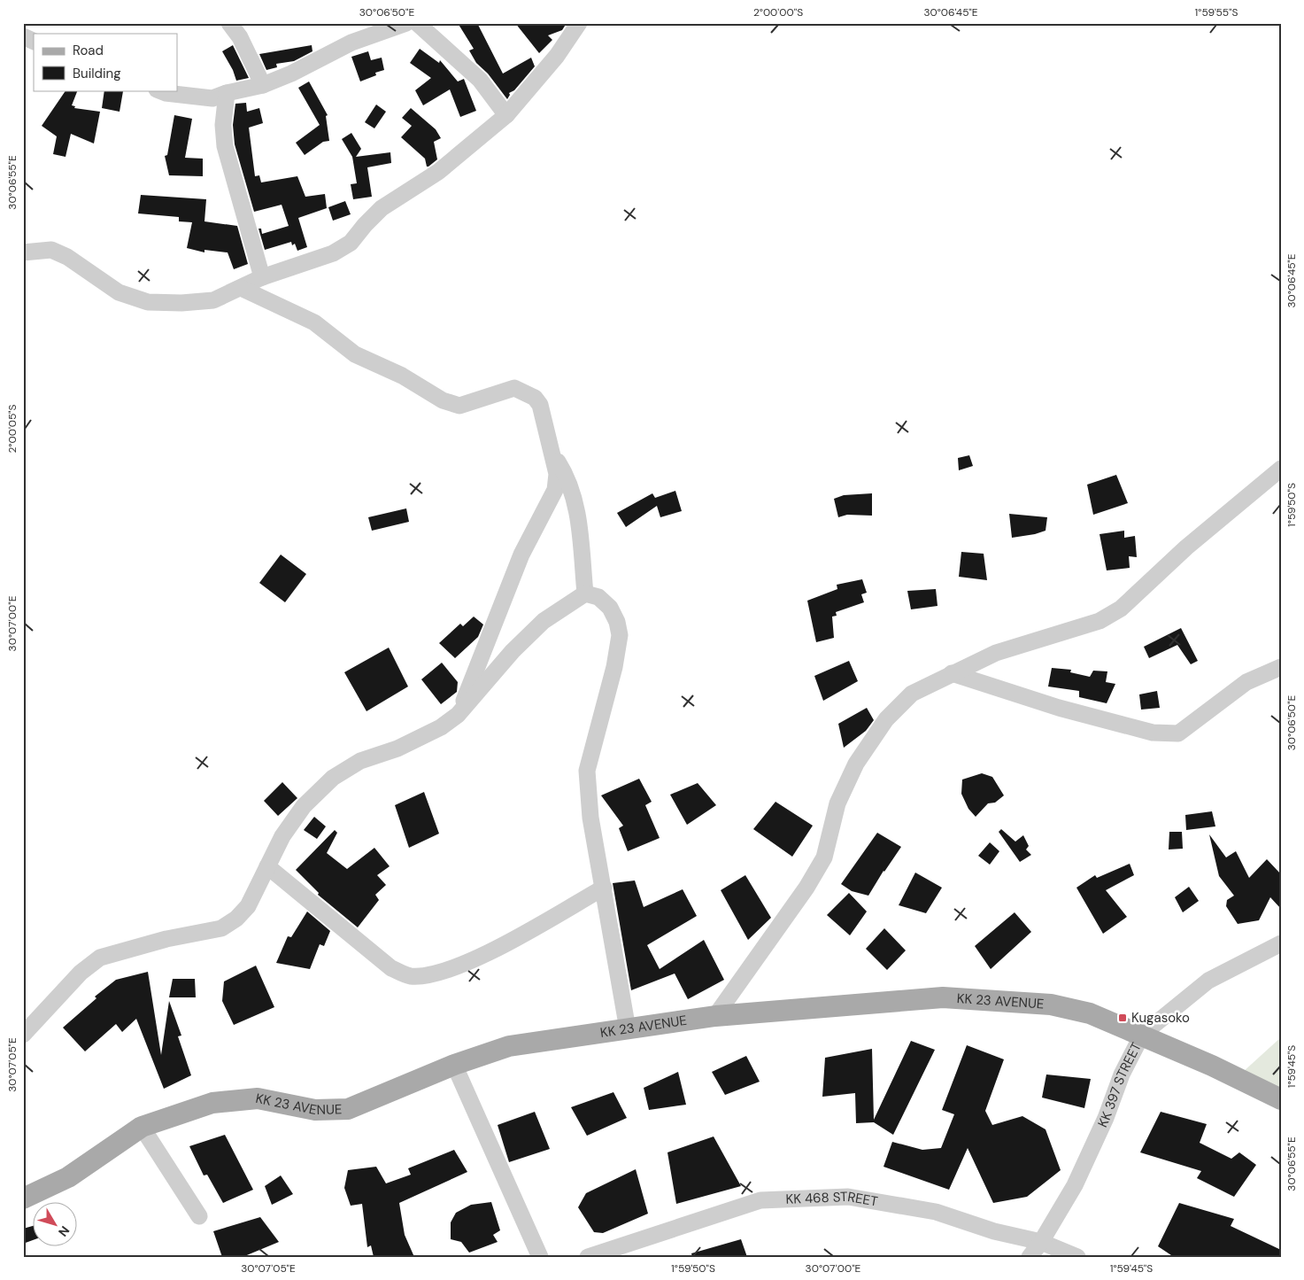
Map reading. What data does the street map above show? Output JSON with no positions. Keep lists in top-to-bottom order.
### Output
{
  "streets": {
    "main road": ["KK 23 AVENUE"],
    "street": ["KK 397 STREET", "KK 468 STREET"]
  },
  "crossings": [
    ["KK 23 AVENUE", "KK 397 STREET"],
    ["KK 397 STREET", "KK 468 STREET"]
  ],
  "places": {
    "transit": ["Kugasoko"]
  },
  "legend": ["Road", "Building"],
  "north": "bottom right",
  "coordinates": [
    "30°06'50\"E",
    "2°00'00\"S",
    "30°06'45\"E",
    "1°59'55\"S",
    "30°06'55\"E",
    "2°00'05\"S",
    "1°59'50\"S",
    "30°07'00\"E",
    "30°07'05\"E",
    "1°59'45\"S"
  ]
}
